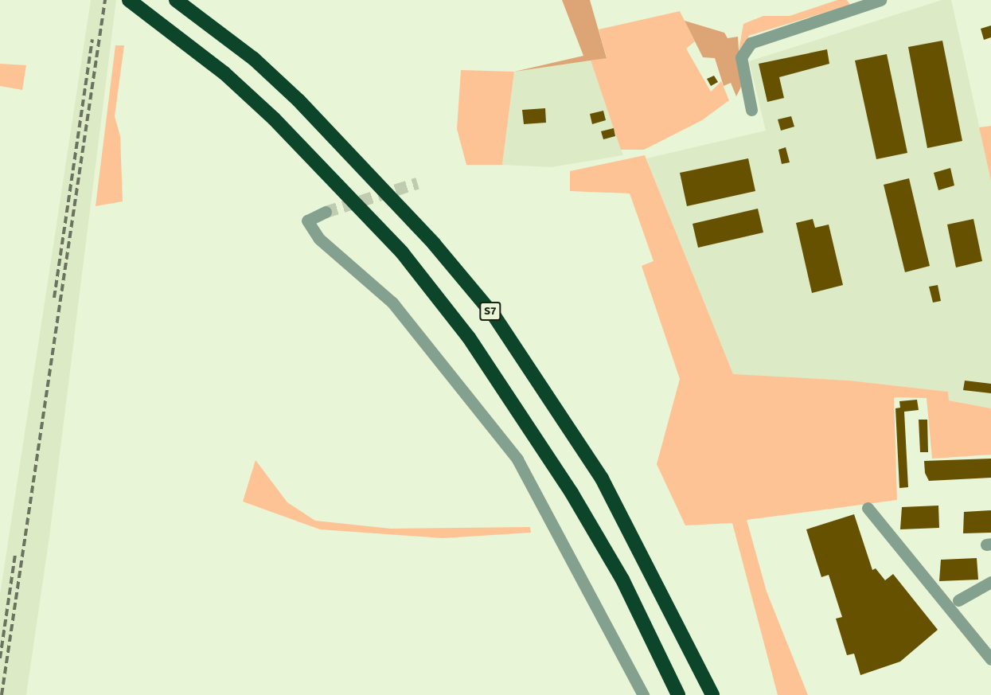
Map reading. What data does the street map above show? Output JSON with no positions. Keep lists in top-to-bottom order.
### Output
{
  "streets": {
    "highway": ["S7"]
  }
}
